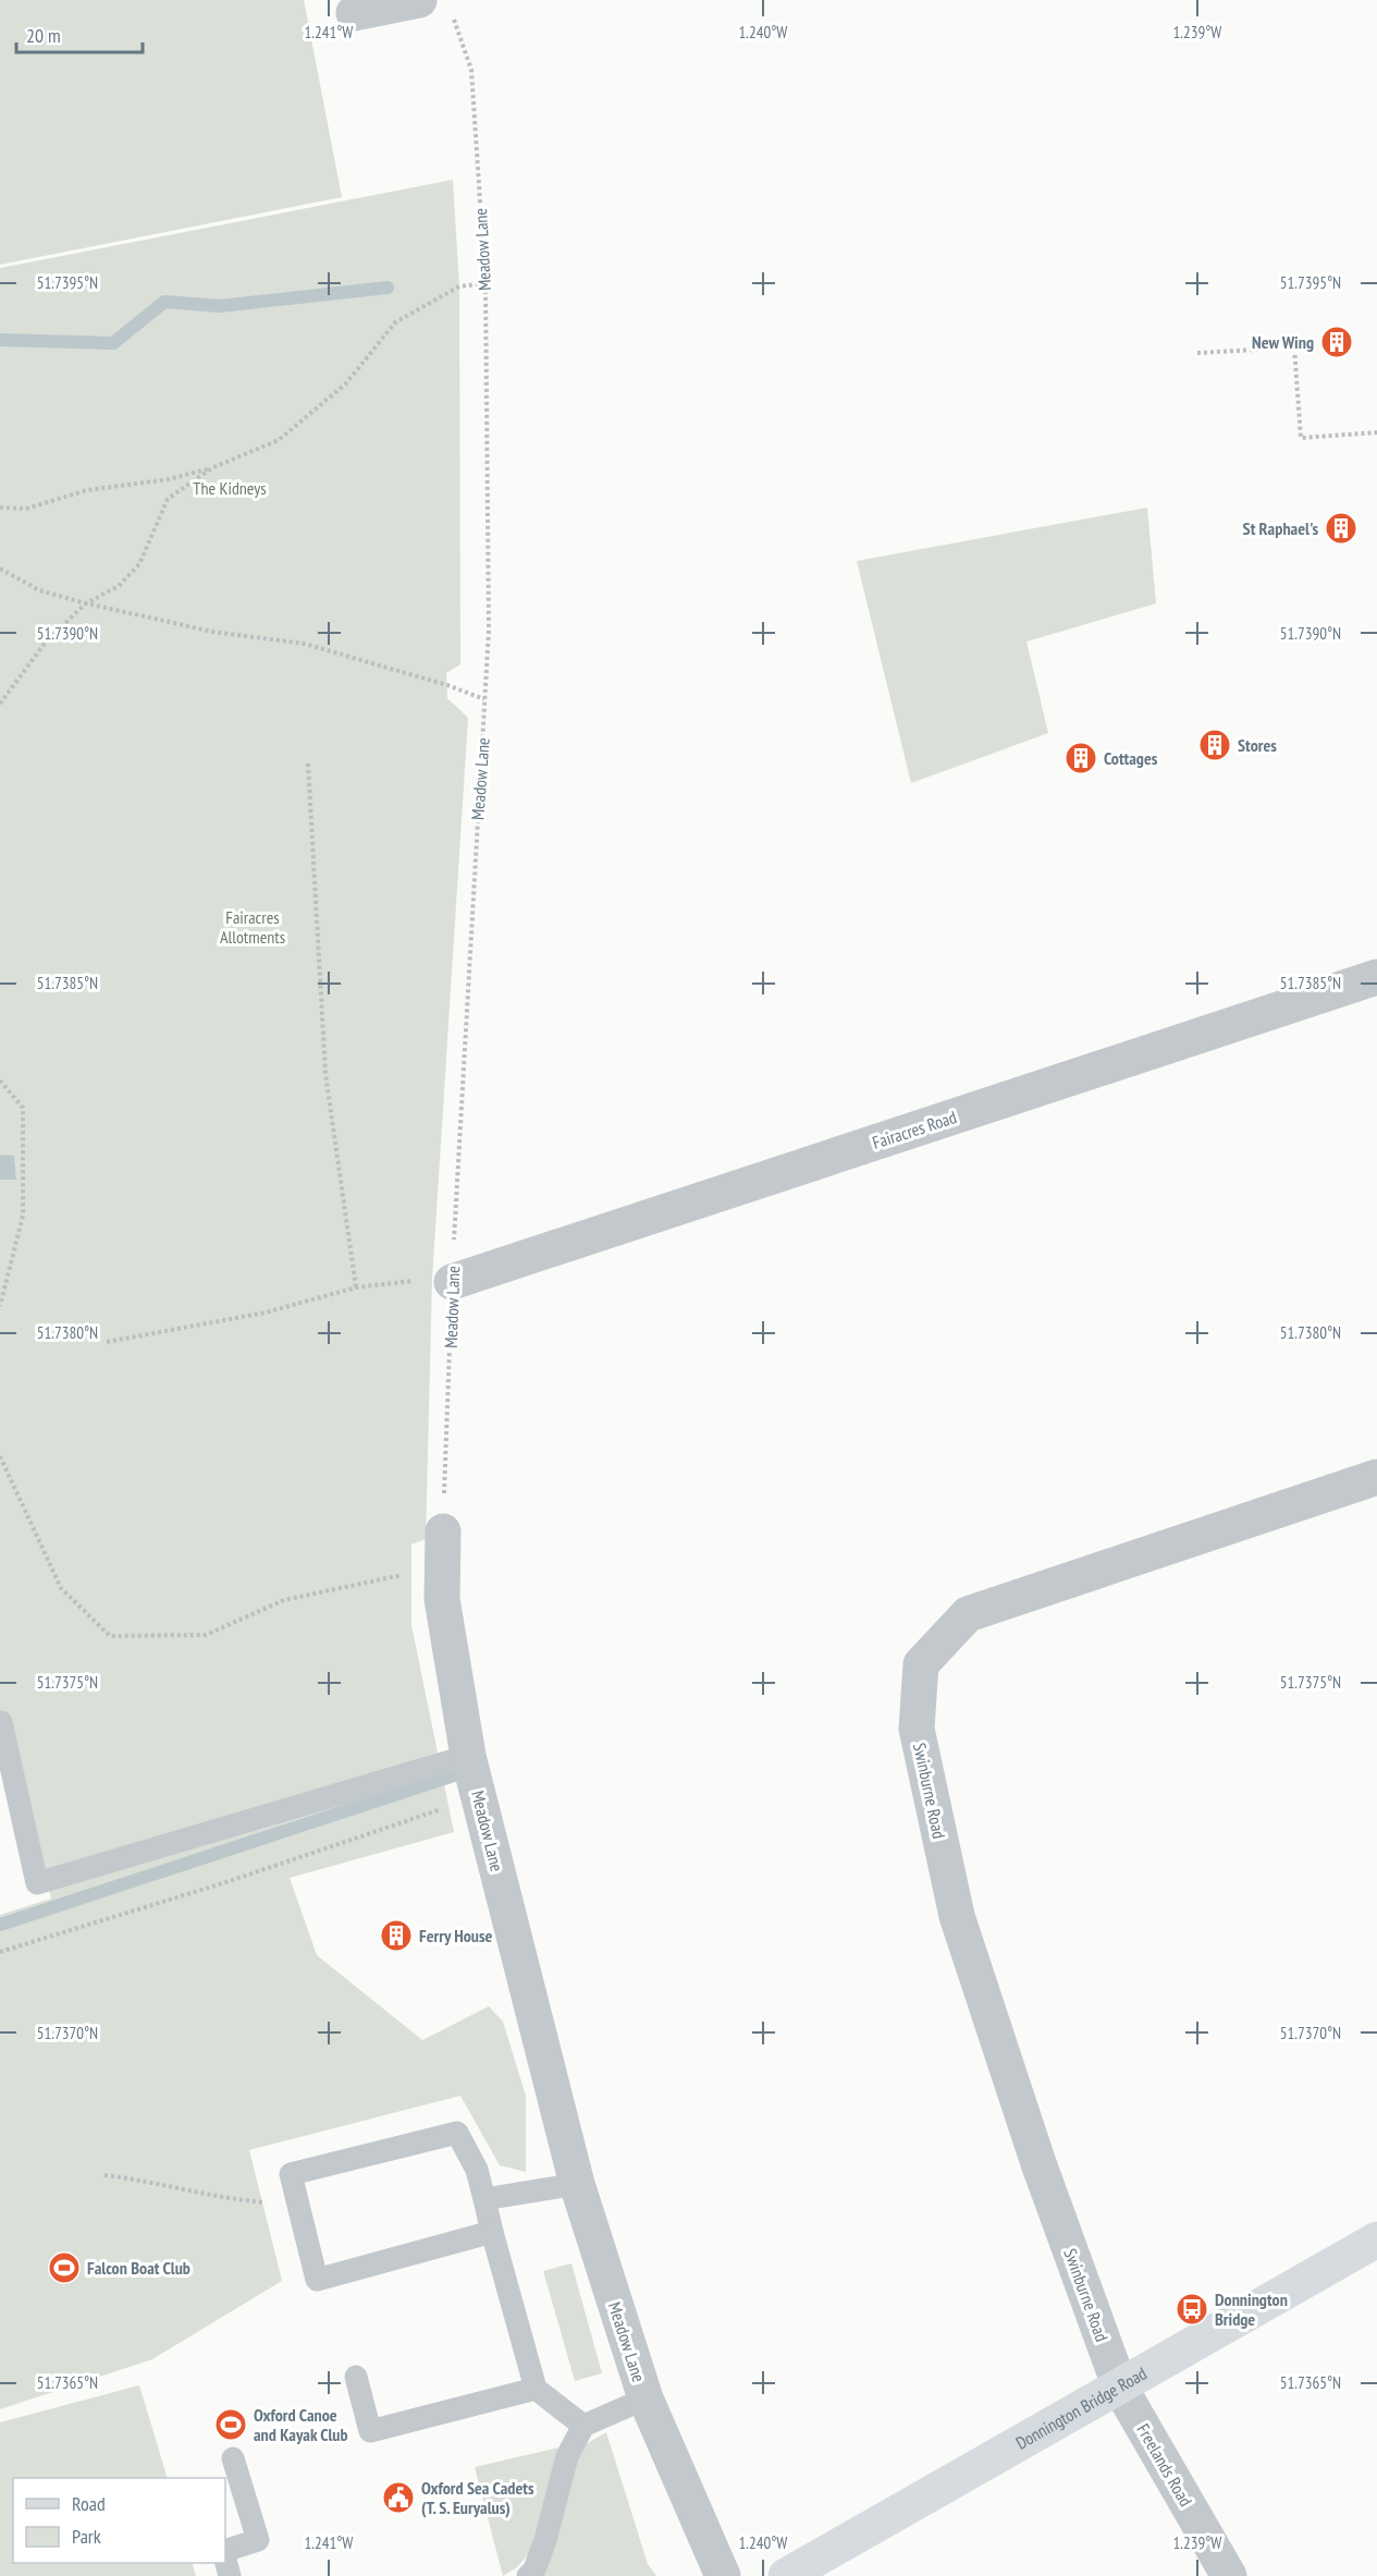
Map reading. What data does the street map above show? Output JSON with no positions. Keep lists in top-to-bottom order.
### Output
{
  "streets": {
    "main road": ["Donnington Bridge Road"],
    "street": [
      "Meadow Lane",
      "Fairacres Road",
      "Swinburne Road",
      "Freelands Road"
    ]
  },
  "crossings": [
    ["Meadow Lane", "Fairacres Road"],
    ["Swinburne Road", "Donnington Bridge Road"],
    ["Swinburne Road", "Freelands Road"],
    ["Donnington Bridge Road", "Freelands Road"]
  ],
  "parks": ["The Kidneys", "Fairacres Allotments"],
  "places": {
    "building": [
      "New Wing",
      "St Raphael's",
      "Stores",
      "Cottages",
      "Ferry House"
    ],
    "sports": ["Falcon Boat Club", "Oxford Canoe and Kayak Club"],
    "bus stop": ["Donnington Bridge"],
    "public building": ["Oxford Sea Cadets (T. S. Euryalus)"]
  },
  "legend": ["Road", "Park"],
  "scale_bar": "20 m",
  "coordinates": [
    "1.241°W",
    "1.240°W",
    "1.239°W",
    "51.7395°N",
    "51.7390°N",
    "51.7385°N",
    "51.7380°N",
    "51.7375°N",
    "51.7370°N",
    "51.7365°N"
  ]
}
